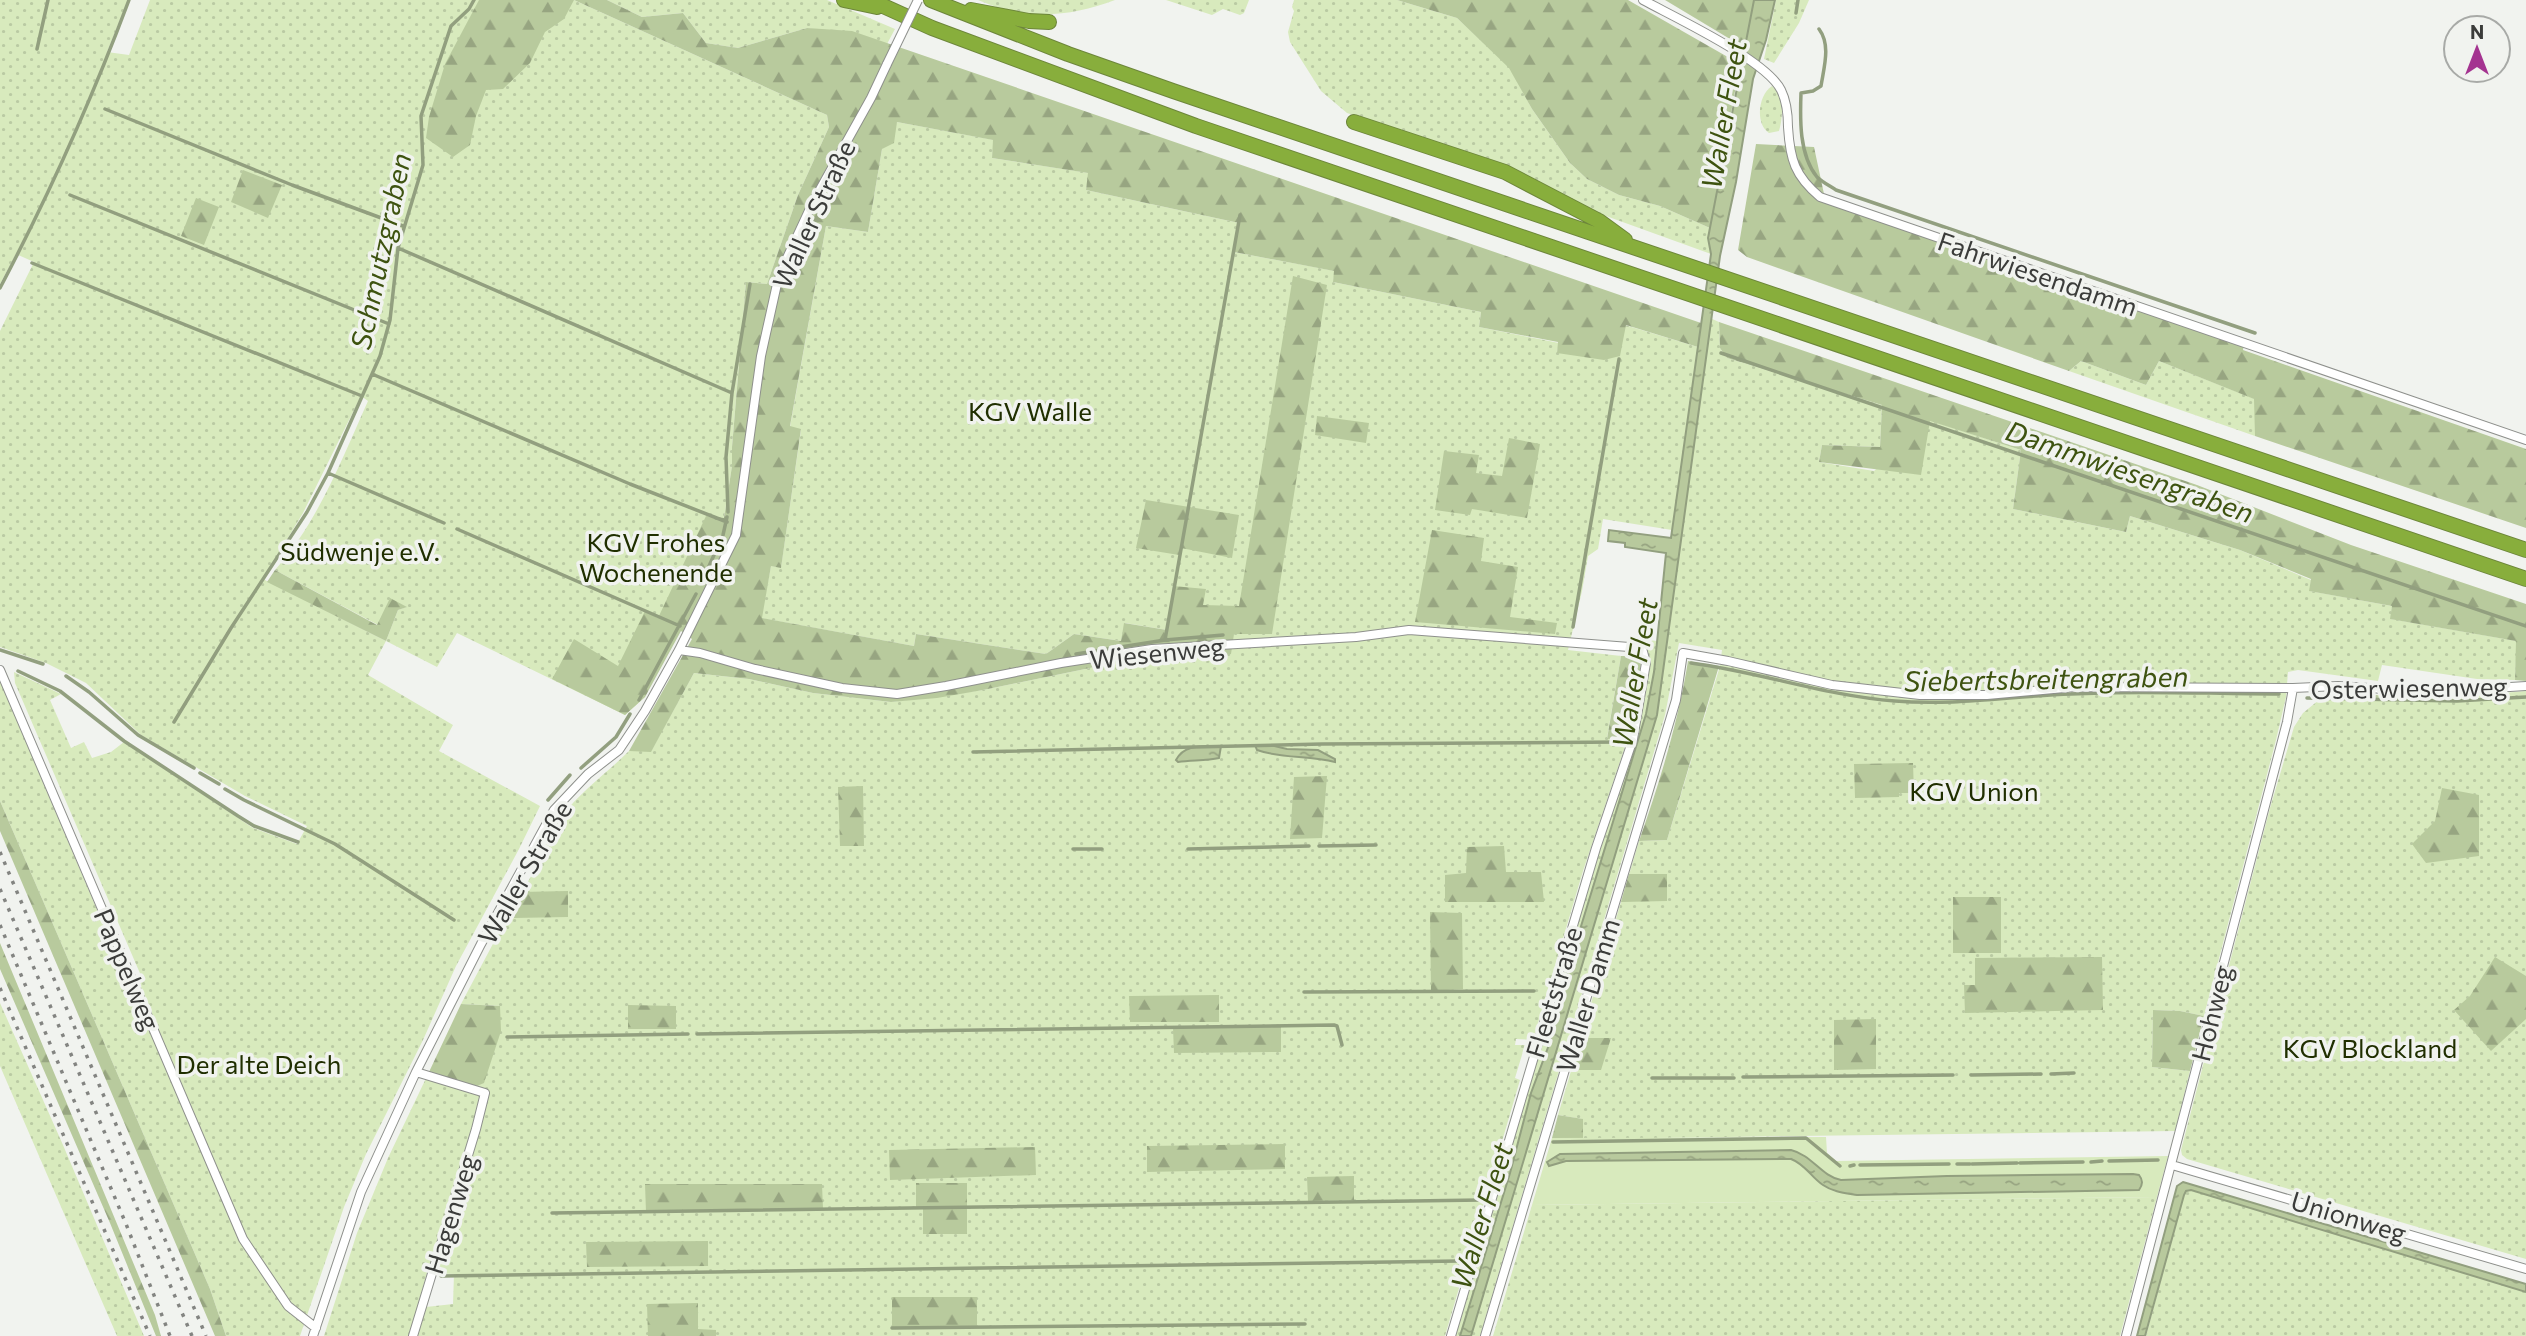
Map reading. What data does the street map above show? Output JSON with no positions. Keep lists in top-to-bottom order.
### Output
{
  "streets": {
    "street": [
      "Waller Straße",
      "Fahrwiesendamm",
      "Wiesenweg",
      "Osterwiesenweg",
      "Pappelweg",
      "Fleetstraße",
      "Waller Damm",
      "Hohweg",
      "Hagenweg",
      "Unionweg"
    ]
  },
  "crossings": [
    ["Waller Straße", "Wiesenweg"],
    ["Waller Straße", "Pappelweg"],
    ["Waller Straße", "Hagenweg"],
    ["Wiesenweg", "Fleetstraße"],
    ["Osterwiesenweg", "Waller Damm"],
    ["Osterwiesenweg", "Hohweg"],
    ["Hohweg", "Unionweg"]
  ],
  "water": [
    "Waller Fleet",
    "Schmutzgraben",
    "Dammwiesengraben",
    "Siebertsbreitengraben"
  ],
  "parks": [
    "KGV Walle",
    "KGV Frohes Wochenende",
    "Südwenje e.V.",
    "KGV Union",
    "KGV Blockland",
    "Der alte Deich"
  ],
  "north": "top"
}
